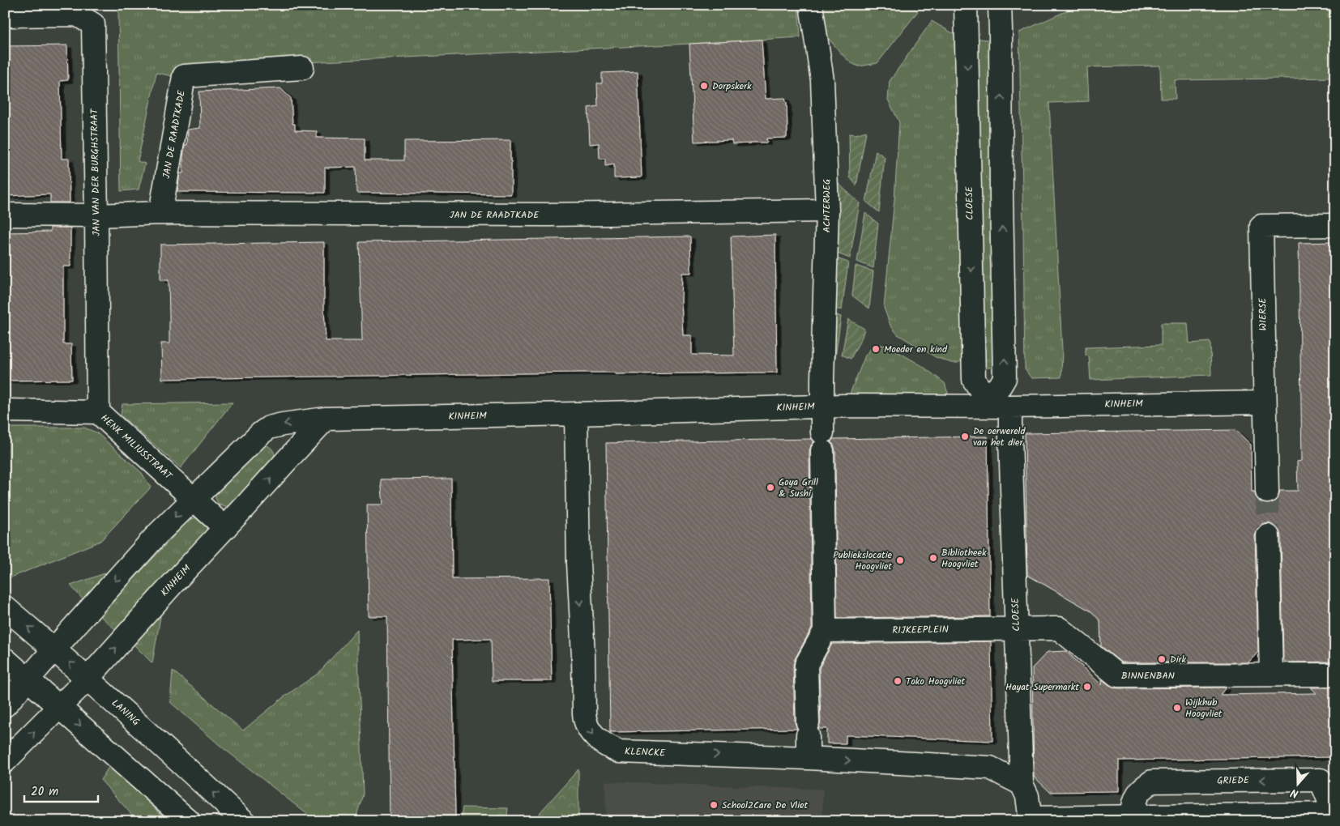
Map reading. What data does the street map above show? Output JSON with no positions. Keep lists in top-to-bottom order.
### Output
{
  "streets": {
    "street": [
      "JAN DE RAADTKADE",
      "JAN VAN DER BURGHSTRAAT",
      "CLOESE",
      "ACHTERWEG",
      "WIERSE",
      "KINHEIM",
      "HENK MILIUSSTRAAT",
      "RIJKEEPLEIN",
      "BINNENBAN",
      "LANING",
      "KLENCKE",
      "GRIEDE"
    ]
  },
  "crossings": [
    ["JAN DE RAADTKADE", "JAN VAN DER BURGHSTRAAT"],
    ["JAN DE RAADTKADE", "ACHTERWEG"],
    ["JAN VAN DER BURGHSTRAAT", "HENK MILIUSSTRAAT"],
    ["CLOESE", "KINHEIM"],
    ["CLOESE", "RIJKEEPLEIN"],
    ["CLOESE", "BINNENBAN"],
    ["CLOESE", "KLENCKE"],
    ["CLOESE", "GRIEDE"],
    ["ACHTERWEG", "KINHEIM"],
    ["WIERSE", "KINHEIM"],
    ["KINHEIM", "HENK MILIUSSTRAAT"],
    ["KINHEIM", "LANING"],
    ["KINHEIM", "KLENCKE"],
    ["RIJKEEPLEIN", "BINNENBAN"]
  ],
  "places": [
    "Dorpskerk",
    "Moeder en kind",
    "De oerwereld van het dier",
    "Goya Grill & Sushi",
    "Bibliotheek Hoogvliet",
    "Publiekslocatie Hoogvliet",
    "Dirk",
    "Toko Hoogvliet",
    "Hayat Supermarkt",
    "Wijkhub Hoogvliet",
    "School2Care De Vliet"
  ],
  "scale_bar": "20 m",
  "north": "bottom"
}
